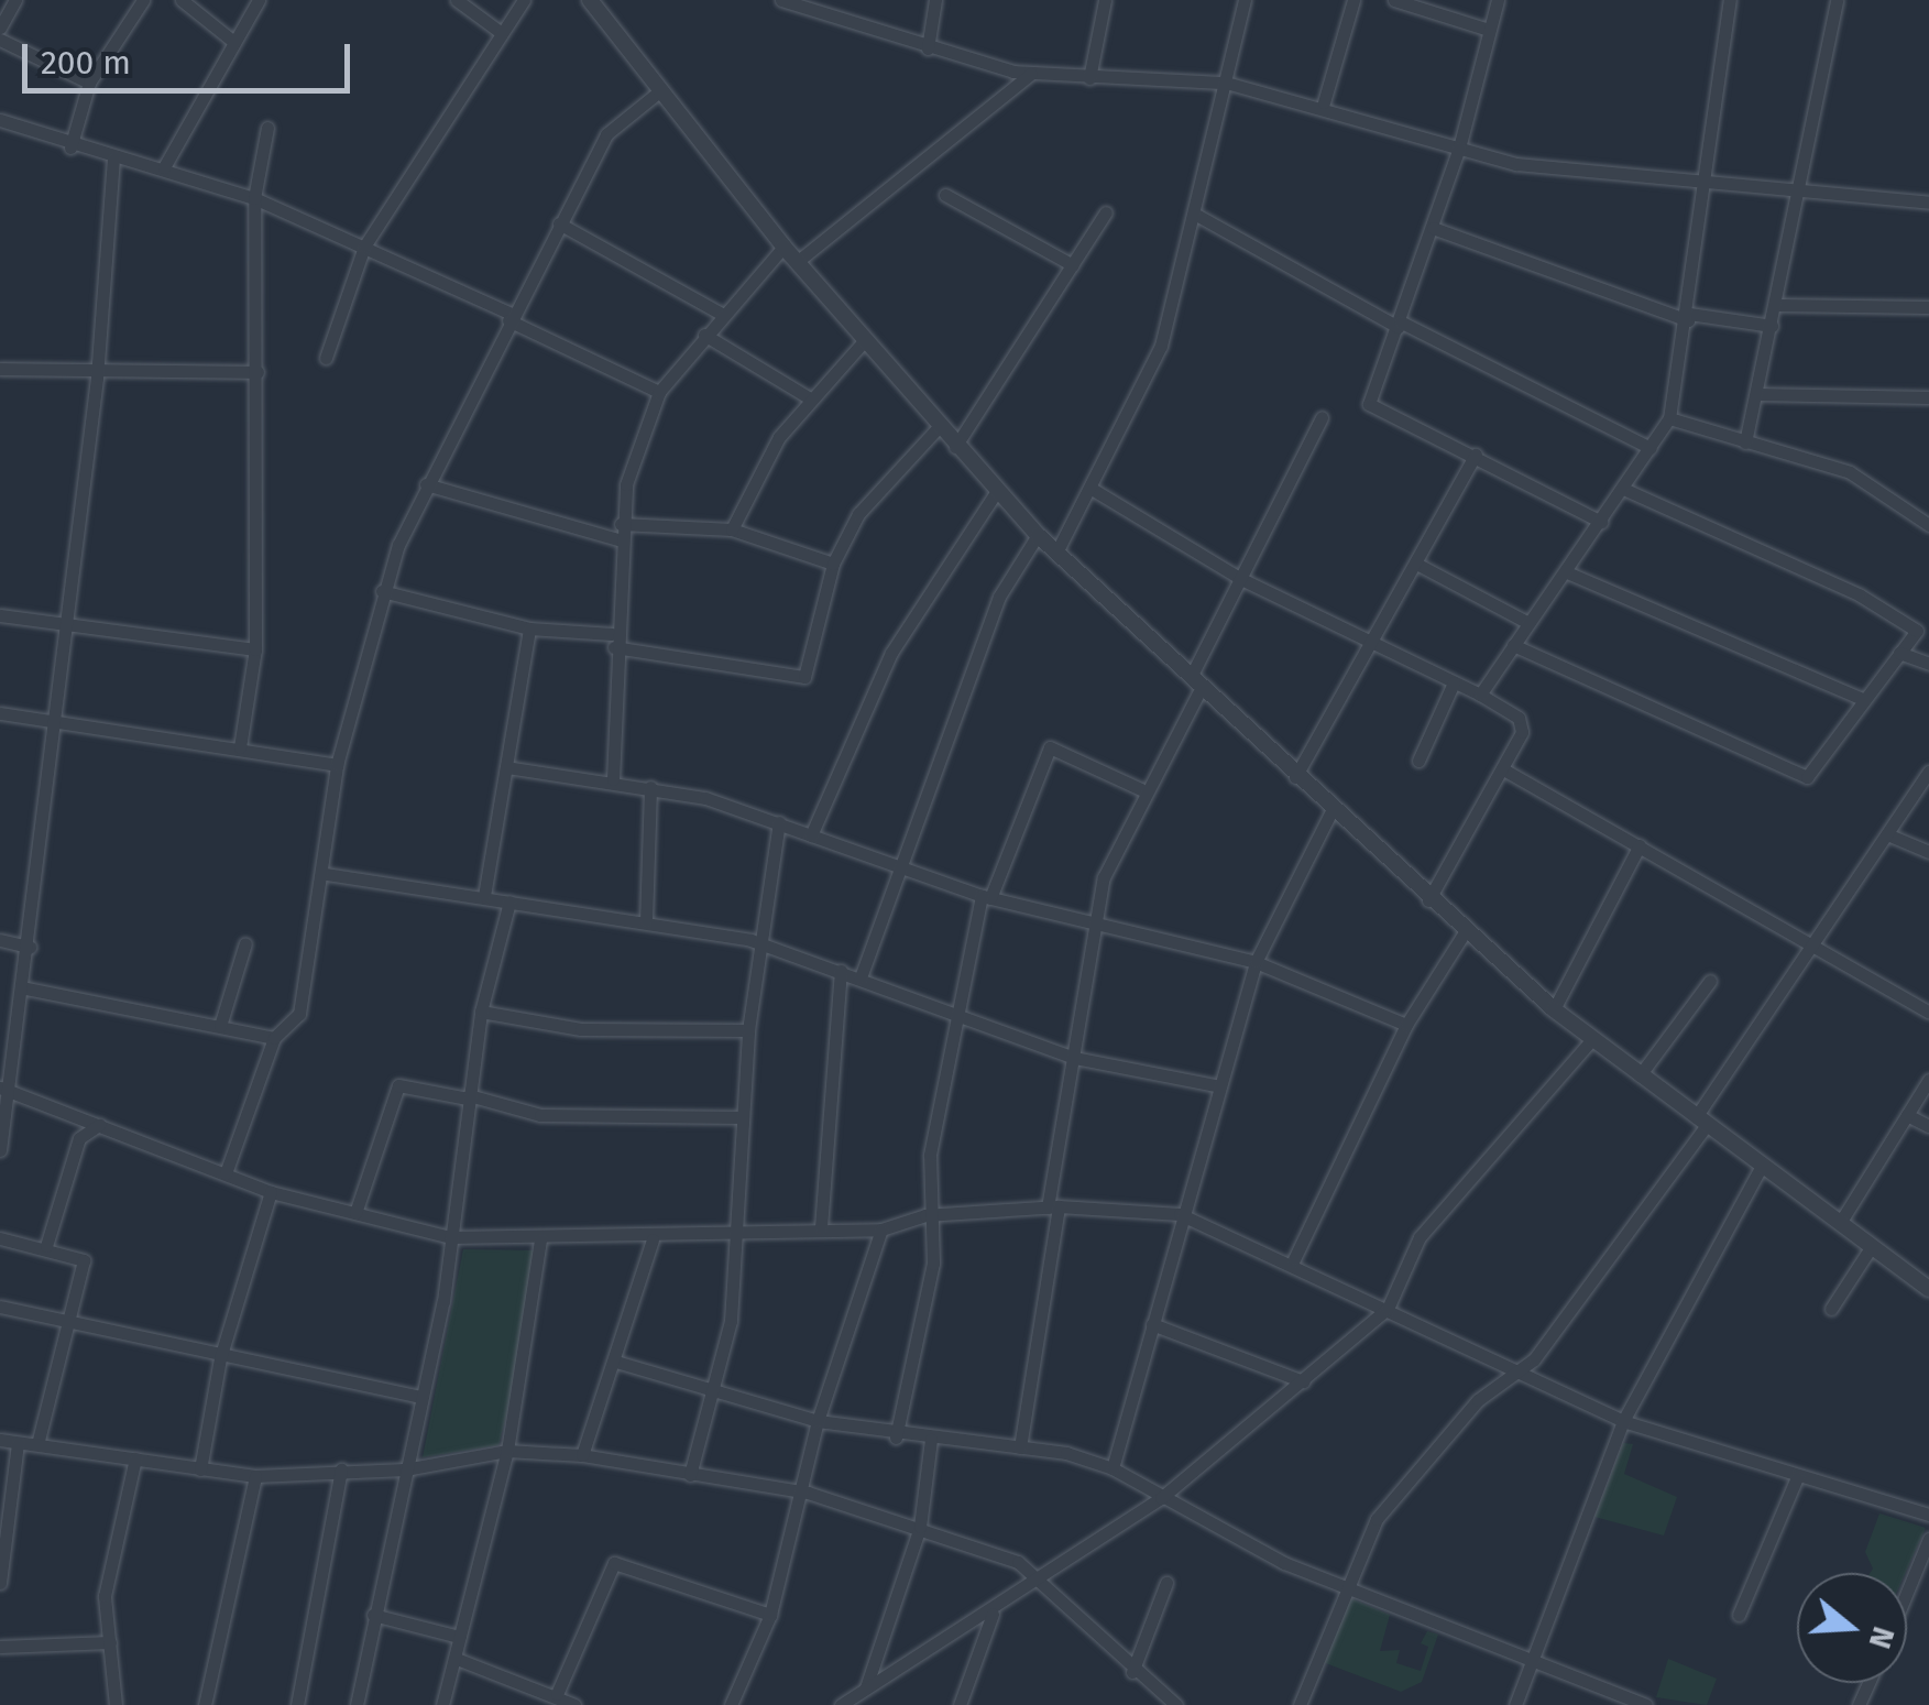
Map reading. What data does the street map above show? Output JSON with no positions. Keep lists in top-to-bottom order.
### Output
{
  "scale_bar": "200 m",
  "north": "right"
}
